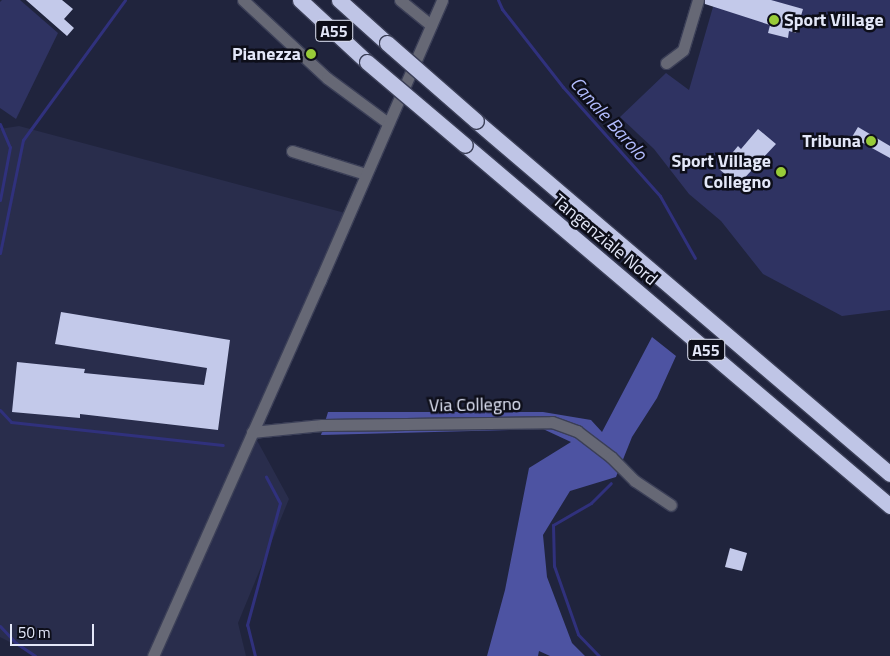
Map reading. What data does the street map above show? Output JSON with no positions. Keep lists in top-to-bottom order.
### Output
{
  "streets": {
    "highway": ["A55", "Tangenziale Nord"],
    "street": ["Via Collegno"]
  },
  "water": ["Canale Barolo"],
  "places": [
    "Sport Village",
    "Pianezza",
    "Tribuna",
    "Sport Village Collegno"
  ],
  "scale_bar": "50 m"
}
